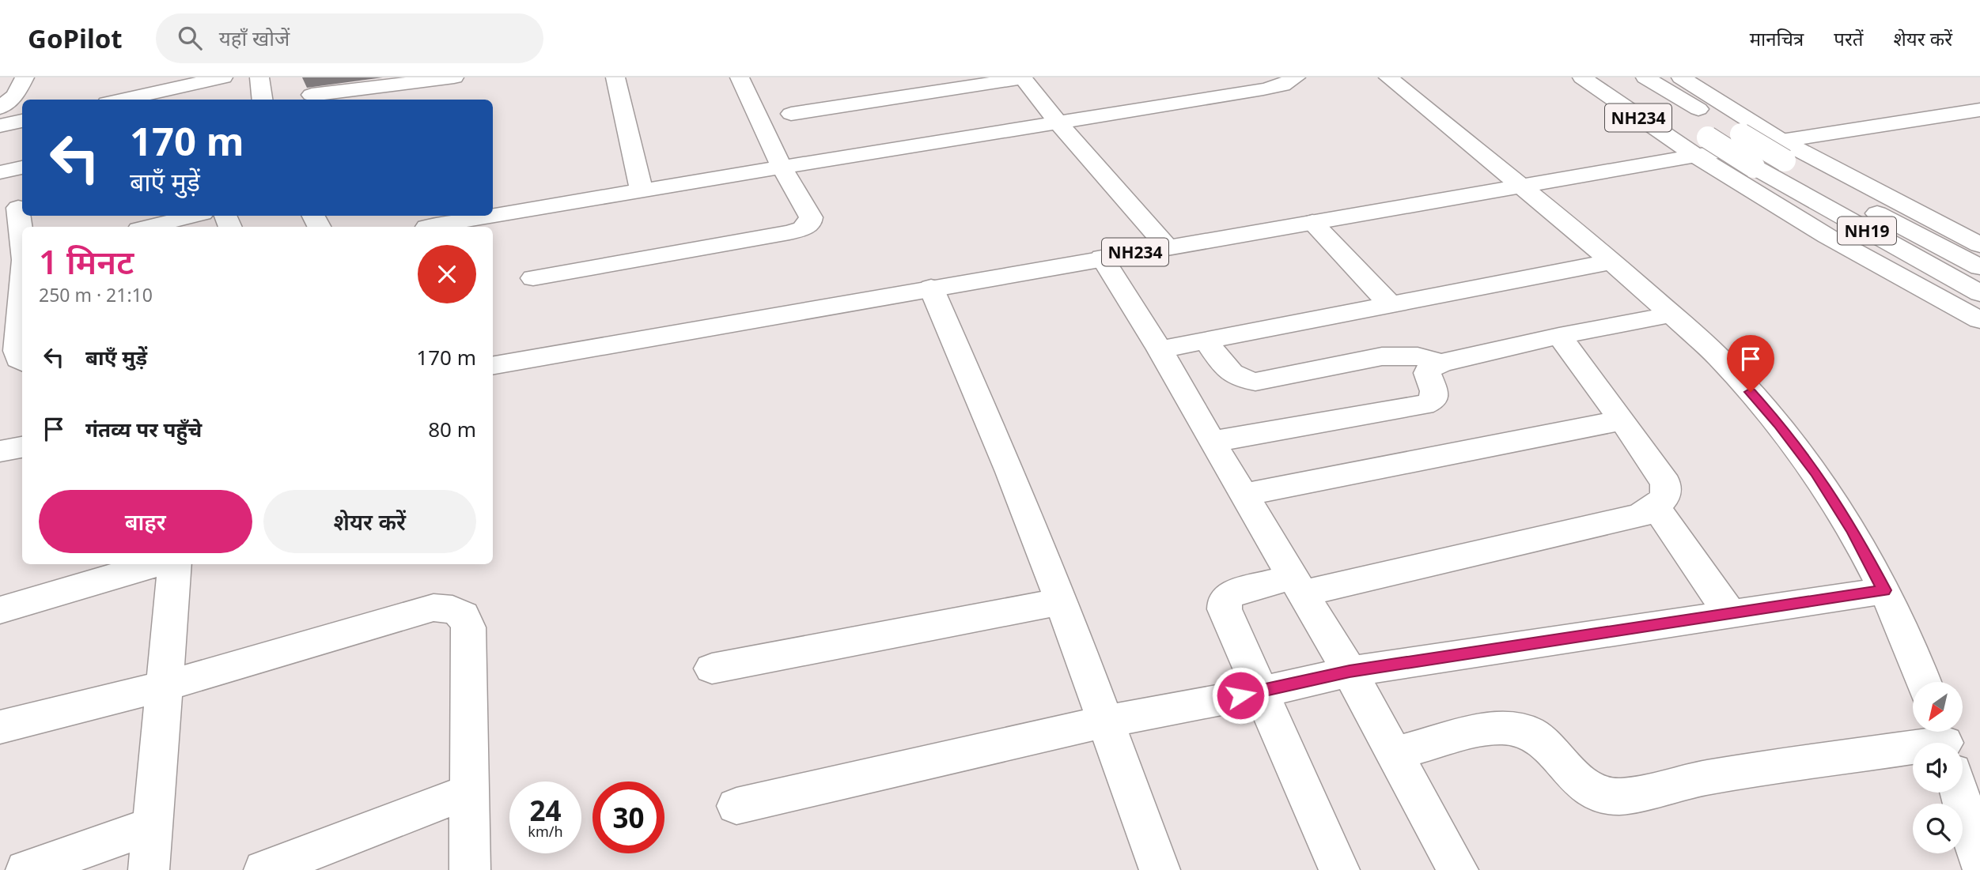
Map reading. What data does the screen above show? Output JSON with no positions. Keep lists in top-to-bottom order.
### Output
{
  "streets": {
    "main road": ["NH234", "NH19"]
  },
  "crossings": [
    ["NH234", "NH19"]
  ],
  "north": "bottom left",
  "page": {
    "header": "GoPilot",
    "search": "यहाँ खोजें",
    "nav": ["मानचित्र", "परतें", "शेयर करें"],
    "turn": ["170 m", "बाएँ मुड़ें"],
    "heading": ["1 मिनट", "250 m · 21:10"],
    "list": [
      {
        "name": "बाएँ मुड़ें",
        "value": "170 m"
      },
      {
        "name": "गंतव्य पर पहुँचे",
        "value": "80 m"
      }
    ],
    "buttons": ["बाहर", "शेयर करें"],
    "speed": "24 km/h",
    "limit": "30"
  }
}
